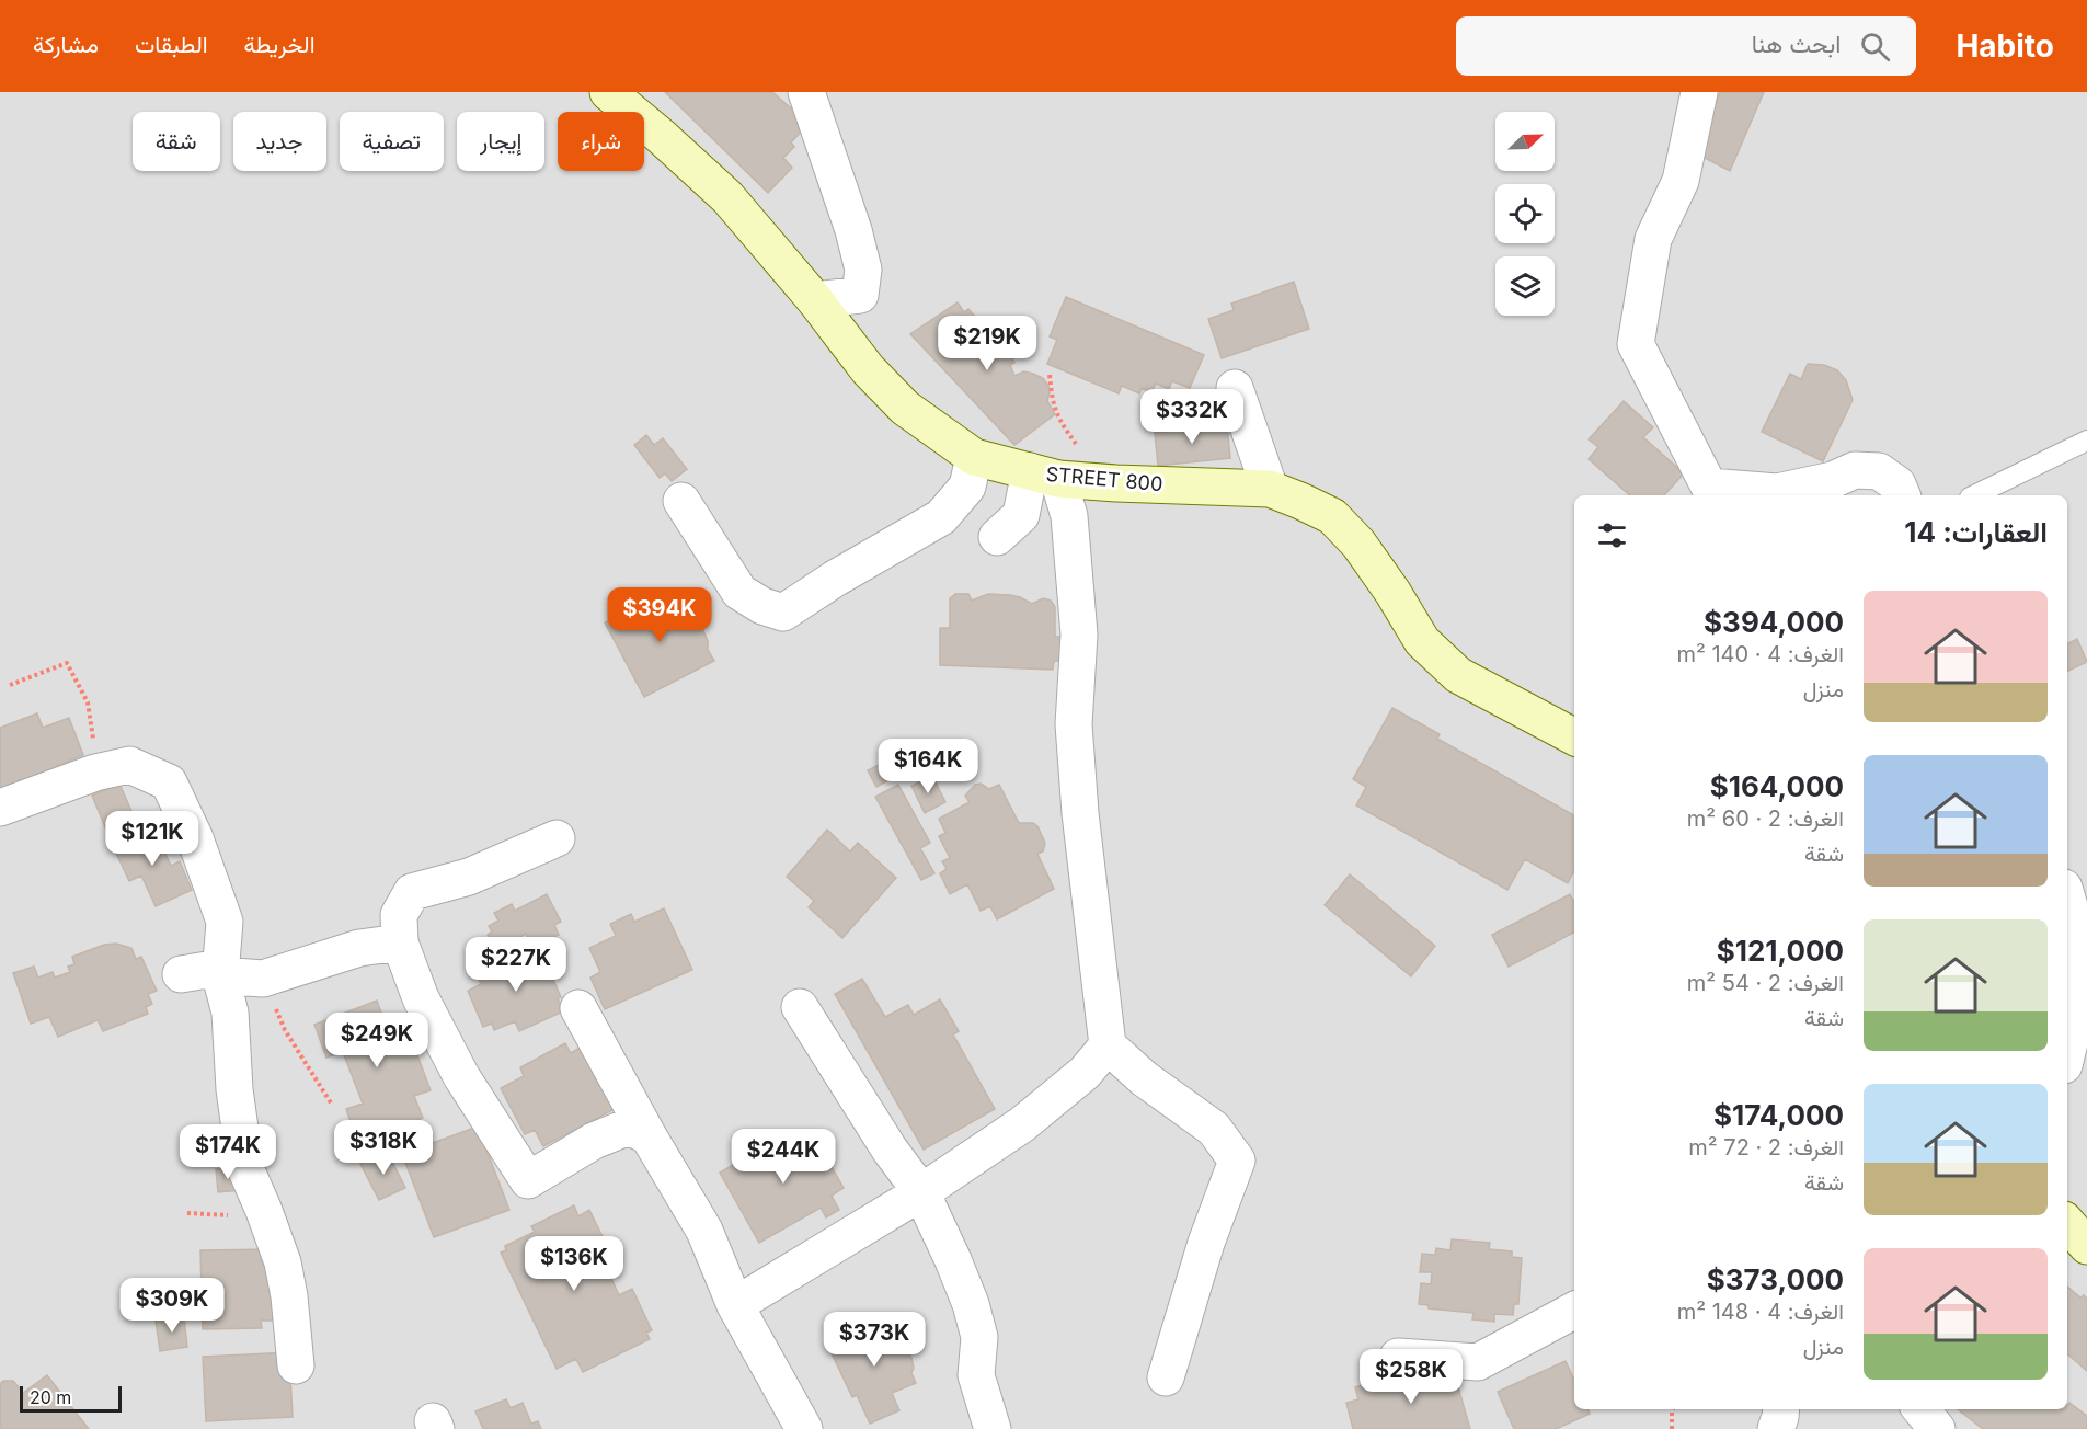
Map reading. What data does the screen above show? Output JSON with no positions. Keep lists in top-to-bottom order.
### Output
{
  "streets": {
    "main road": ["STREET 800"]
  },
  "scale_bar": "20 m",
  "north": "top right",
  "page": {
    "header": "Habito",
    "search": "ابحث هنا",
    "nav": ["الخريطة", "الطبقات", "مشاركة"],
    "chip": [
      "شراء",
      "إيجار",
      "تصفية",
      "جديد",
      "شقة"
    ],
    "price": [
      "$219K",
      "$332K",
      "$394K",
      "$164K",
      "$121K",
      "$227K",
      "$249K",
      "$318K",
      "$174K",
      "$244K",
      "$136K",
      "$309K",
      "$373K",
      "$258K"
    ],
    "heading": "العقارات: 14",
    "list": [
      {
        "name": "$394,000",
        "note": "الغرف: 4 · 140 m² · منزل"
      },
      {
        "name": "$164,000",
        "note": "الغرف: 2 · 60 m² · شقة"
      },
      {
        "name": "$121,000",
        "note": "الغرف: 2 · 54 m² · شقة"
      },
      {
        "name": "$174,000",
        "note": "الغرف: 2 · 72 m² · شقة"
      },
      {
        "name": "$373,000",
        "note": "الغرف: 4 · 148 m² · منزل"
      }
    ],
    "scale": "20 m"
  }
}
